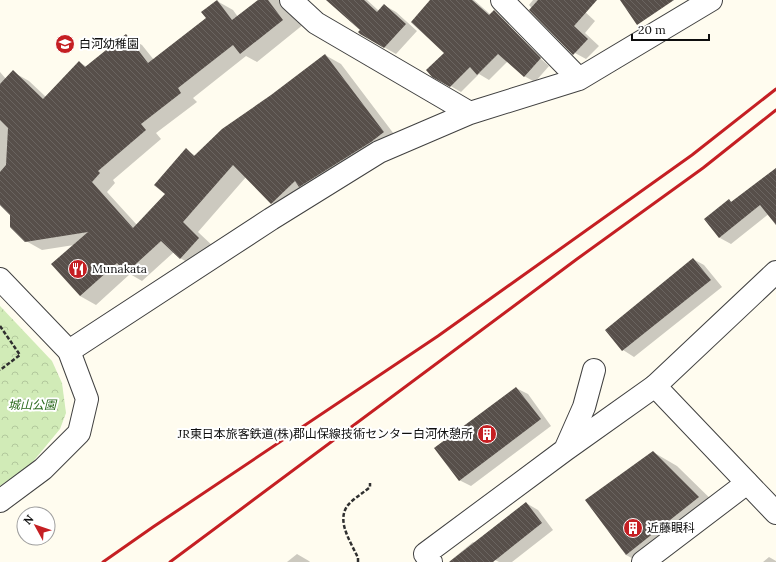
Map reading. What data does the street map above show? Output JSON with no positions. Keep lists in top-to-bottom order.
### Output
{
  "parks": ["城山公園"],
  "places": {
    "school or university": ["白河幼稚園"],
    "restaurant": ["Munakata"],
    "building": ["JR東日本旅客鉄道(株)郡山保線技術センター白河休憩所", "近藤眼科"]
  },
  "scale_bar": "20 m",
  "north": "top left"
}
